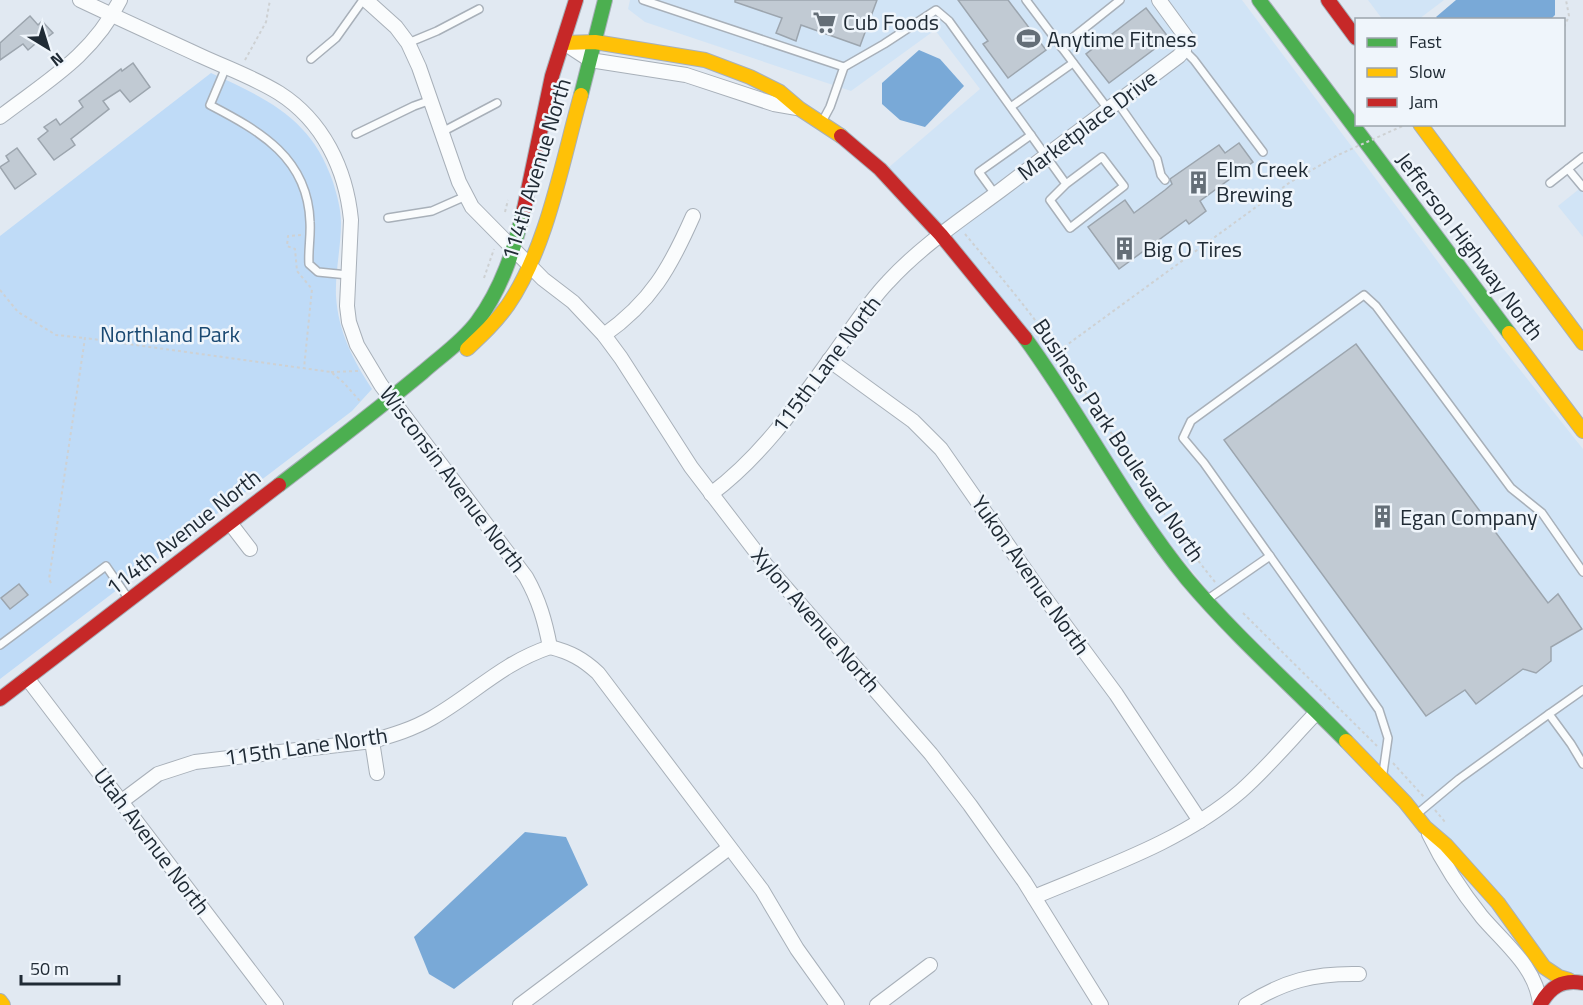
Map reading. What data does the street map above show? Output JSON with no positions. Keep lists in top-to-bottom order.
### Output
{
  "streets": {
    "main road": ["114th Avenue North", "Jefferson Highway North", "Business Park Boulevard North"],
    "street": [
      "Marketplace Drive",
      "115th Lane North",
      "Wisconsin Avenue North",
      "Yukon Avenue North",
      "Xylon Avenue North",
      "Utah Avenue North"
    ]
  },
  "crossings": [
    ["Marketplace Drive", "115th Lane North"],
    ["Marketplace Drive", "Business Park Boulevard North"],
    ["114th Avenue North", "Business Park Boulevard North"],
    ["114th Avenue North", "Wisconsin Avenue North"],
    ["114th Avenue North", "Xylon Avenue North"],
    ["114th Avenue North", "Utah Avenue North"],
    ["115th Lane North", "Business Park Boulevard North"],
    ["115th Lane North", "Wisconsin Avenue North"],
    ["115th Lane North", "Yukon Avenue North"],
    ["115th Lane North", "Xylon Avenue North"],
    ["115th Lane North", "Utah Avenue North"]
  ],
  "parks": ["Northland Park"],
  "places": {
    "supermarket": ["Cub Foods"],
    "sports": ["Anytime Fitness"],
    "building": ["Elm Creek Brewing", "Big O Tires", "Egan Company"]
  },
  "legend": ["Fast", "Slow", "Jam"],
  "scale_bar": "50 m",
  "north": "bottom right"
}
